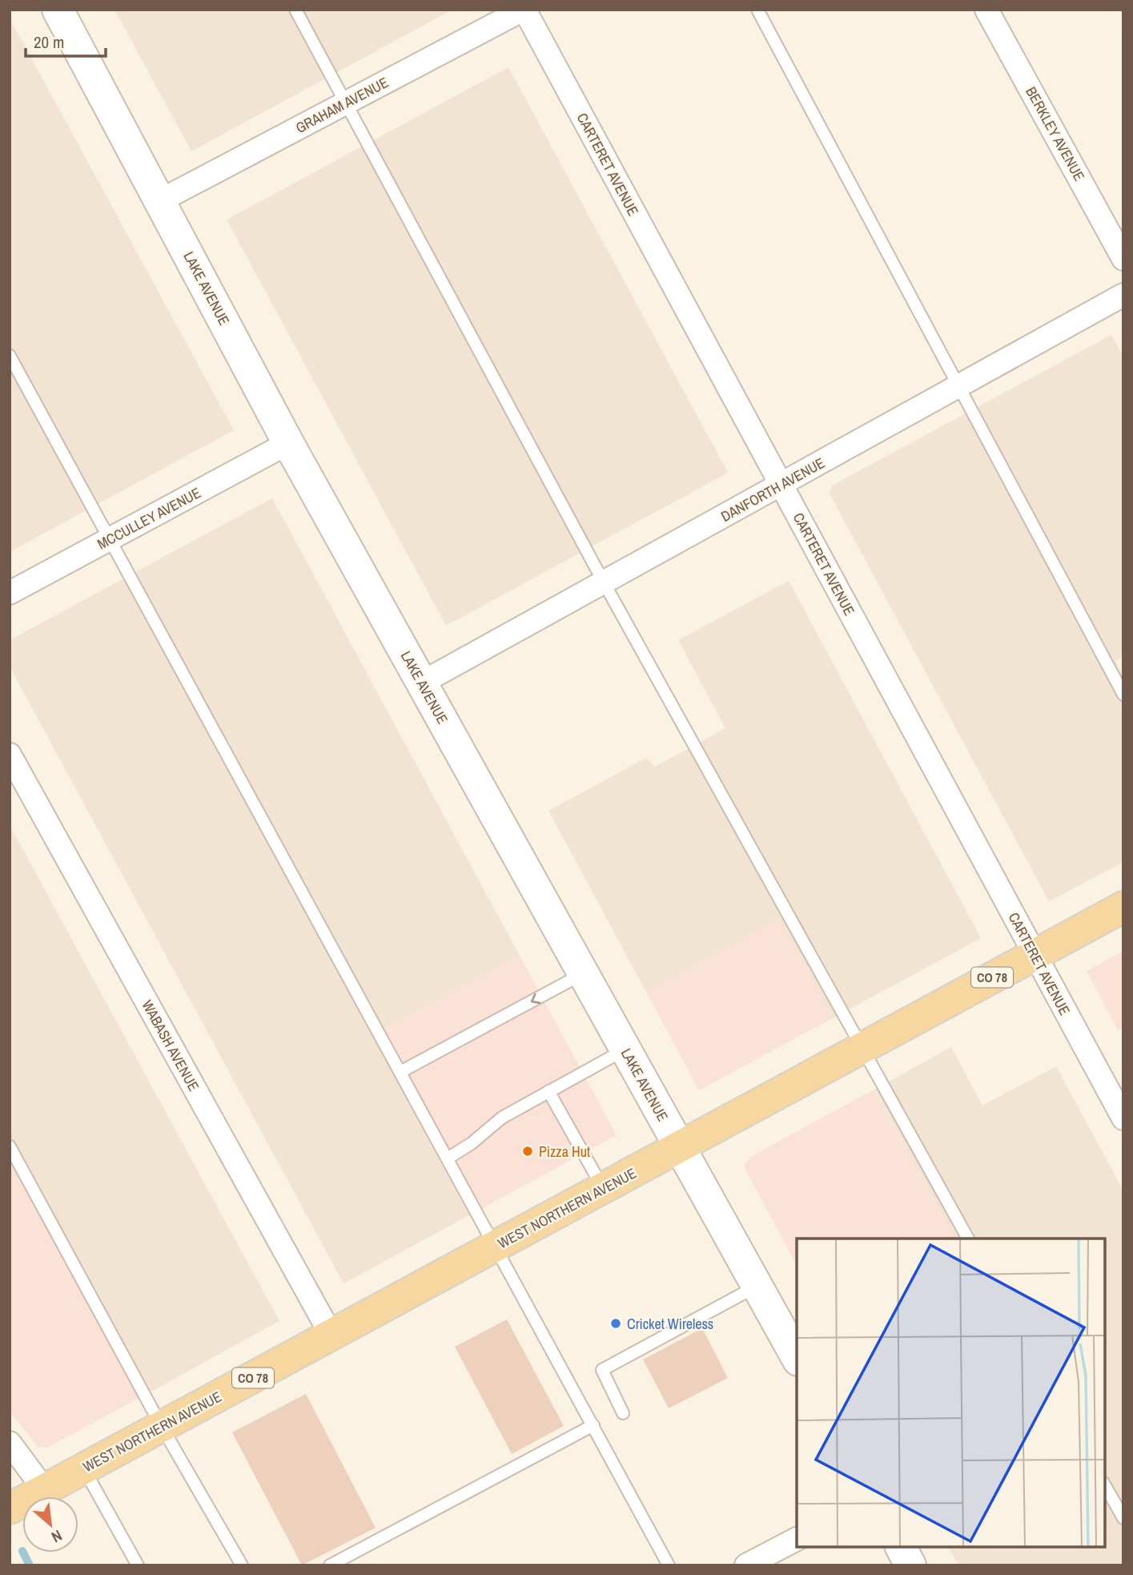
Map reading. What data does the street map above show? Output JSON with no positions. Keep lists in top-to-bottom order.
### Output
{
  "streets": {
    "main road": ["LAKE AVENUE", "CO 78", "WEST NORTHERN AVENUE"],
    "street": [
      "GRAHAM AVENUE",
      "BERKLEY AVENUE",
      "CARTERET AVENUE",
      "DANFORTH AVENUE",
      "MCCULLEY AVENUE",
      "WABASH AVENUE"
    ]
  },
  "crossings": [
    ["GRAHAM AVENUE", "CARTERET AVENUE"],
    ["GRAHAM AVENUE", "LAKE AVENUE"],
    ["CARTERET AVENUE", "DANFORTH AVENUE"],
    ["CARTERET AVENUE", "WEST NORTHERN AVENUE"],
    ["LAKE AVENUE", "DANFORTH AVENUE"],
    ["LAKE AVENUE", "MCCULLEY AVENUE"],
    ["LAKE AVENUE", "WEST NORTHERN AVENUE"],
    ["WABASH AVENUE", "WEST NORTHERN AVENUE"]
  ],
  "places": ["Pizza Hut", "Cricket Wireless"],
  "scale_bar": "20 m",
  "north": "bottom right"
}
